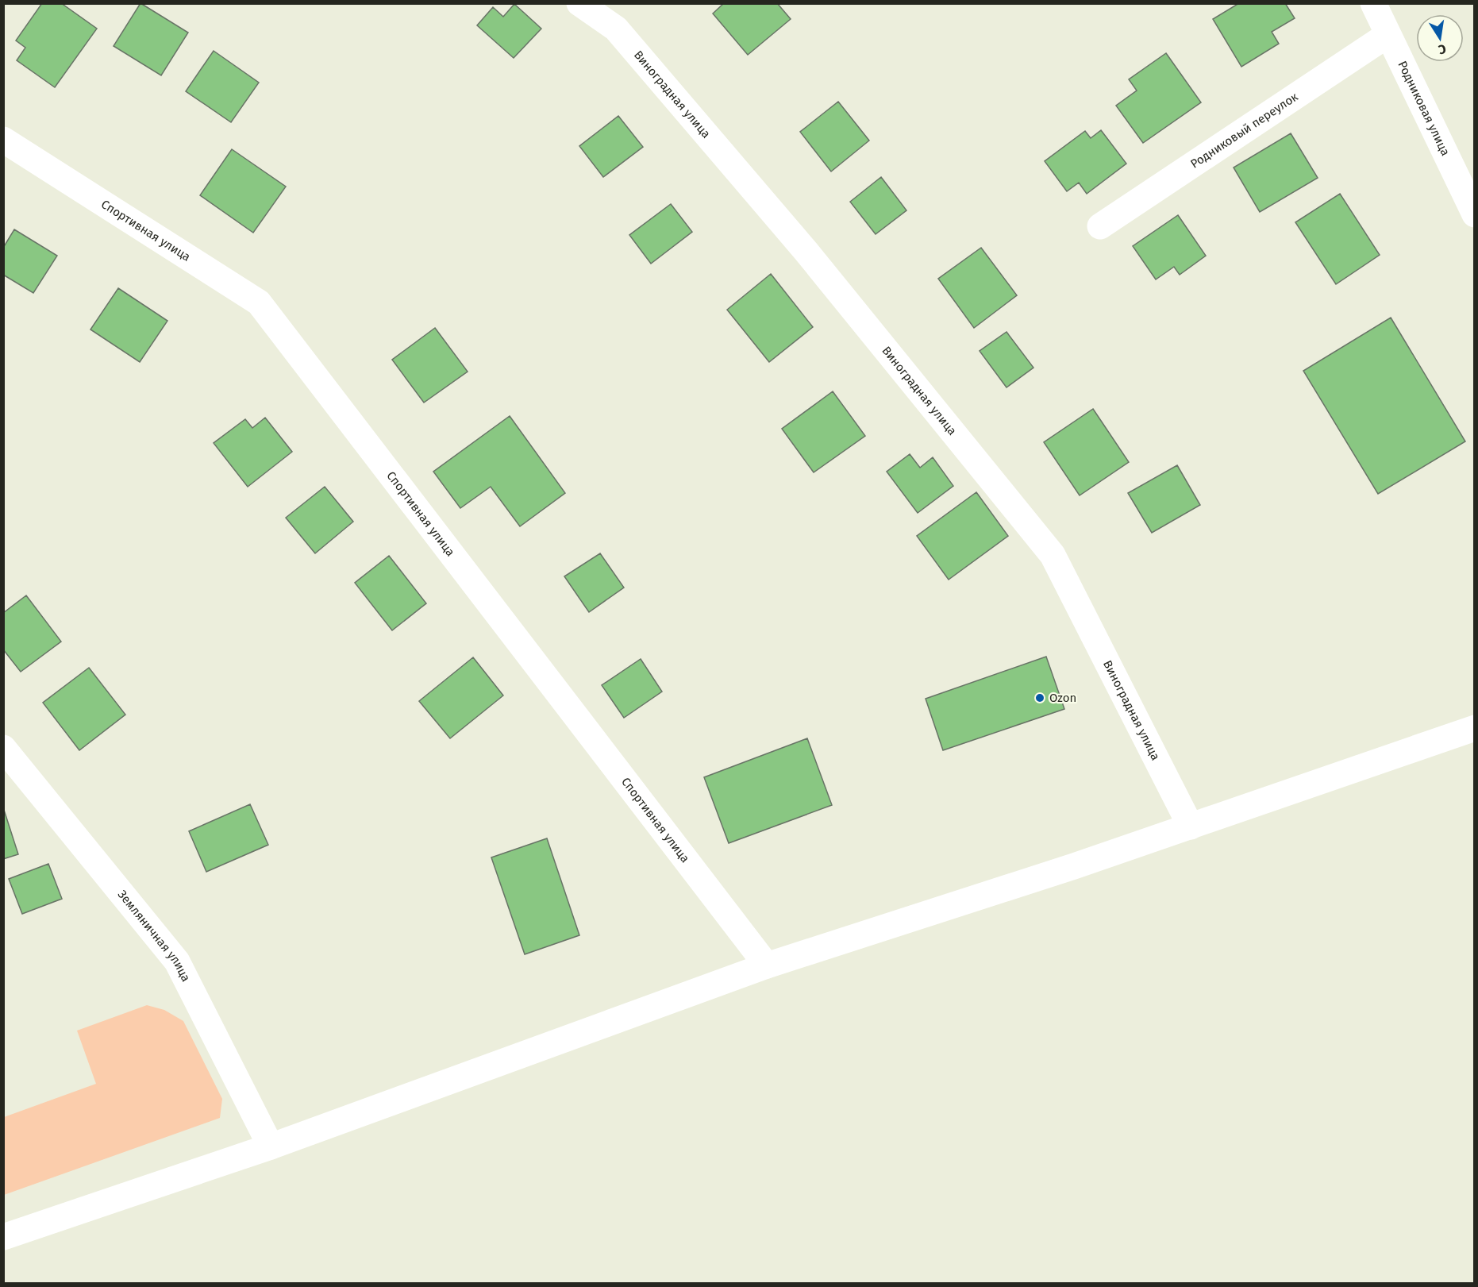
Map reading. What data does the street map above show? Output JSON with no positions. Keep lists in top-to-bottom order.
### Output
{
  "streets": {
    "street": [
      "Виноградная улица",
      "Родниковая улица",
      "Родниковый переулок",
      "Спортивная улица",
      "Земляничная улица"
    ]
  },
  "crossings": [
    ["Родниковая улица", "Родниковый переулок"]
  ],
  "places": ["Ozon"],
  "north": "bottom"
}
